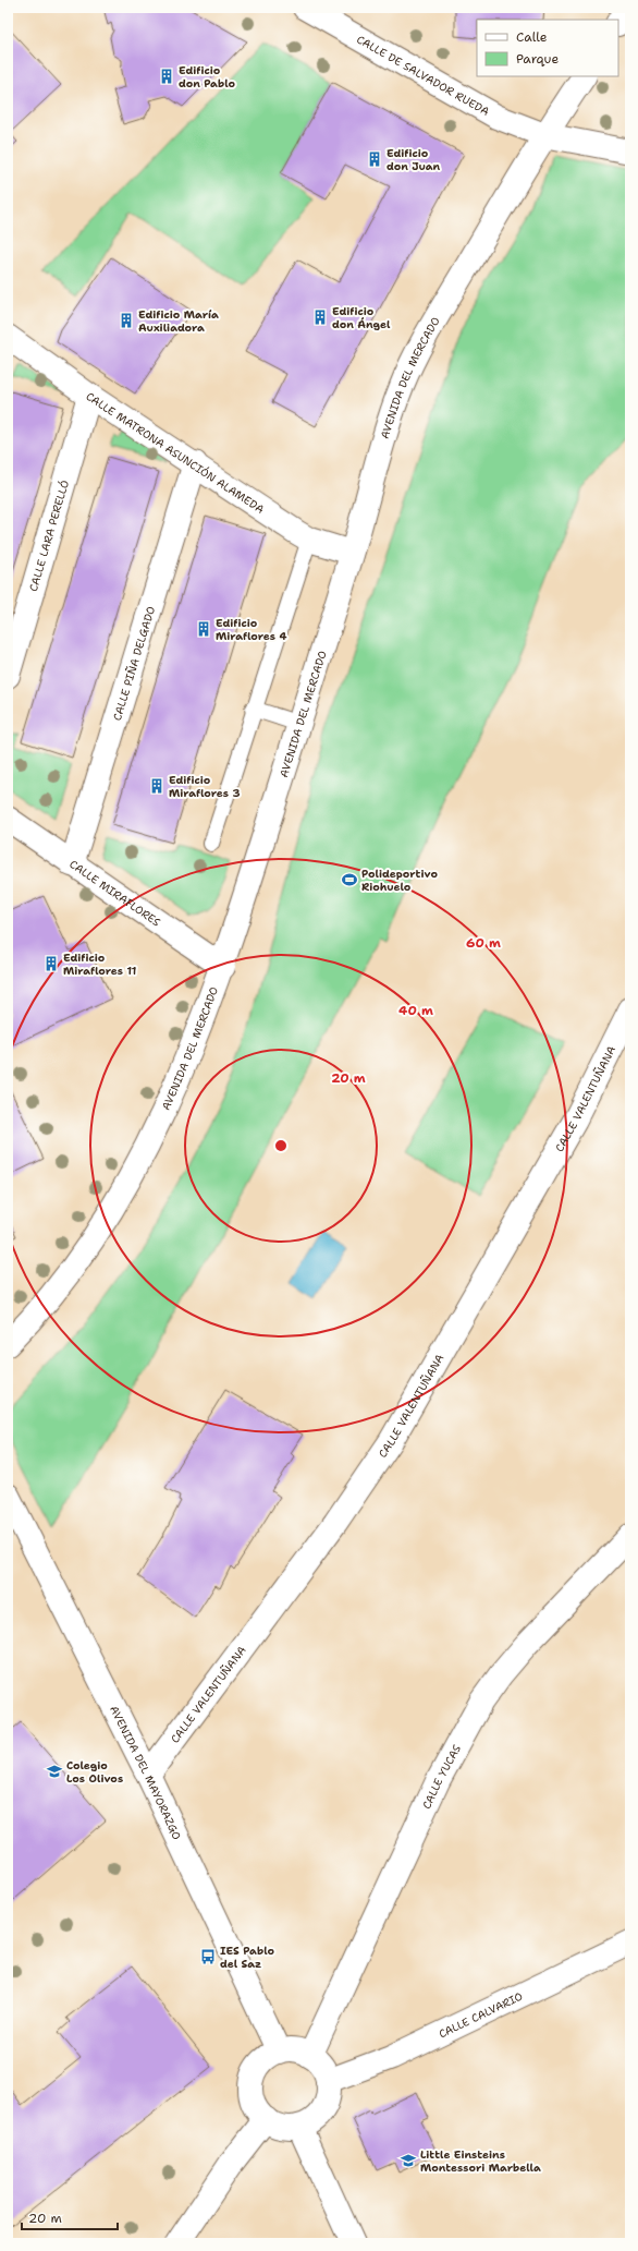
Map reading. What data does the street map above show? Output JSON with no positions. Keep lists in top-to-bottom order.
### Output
{
  "streets": {
    "street": [
      "CALLE DE SALVADOR RUEDA",
      "AVENIDA DEL MERCADO",
      "CALLE MATRONA ASUNCIÓN ALAMEDA",
      "CALLE LARA PERELLÓ",
      "CALLE PIÑA DELGADO",
      "CALLE MIRAFLORES",
      "CALLE VALENTUÑANA",
      "AVENIDA DEL MAYORAZGO",
      "CALLE YUCAS",
      "CALLE CALVARIO"
    ]
  },
  "crossings": [
    ["CALLE DE SALVADOR RUEDA", "AVENIDA DEL MERCADO"],
    ["AVENIDA DEL MERCADO", "CALLE MATRONA ASUNCIÓN ALAMEDA"],
    ["AVENIDA DEL MERCADO", "CALLE MIRAFLORES"],
    ["CALLE MATRONA ASUNCIÓN ALAMEDA", "CALLE LARA PERELLÓ"],
    ["CALLE MATRONA ASUNCIÓN ALAMEDA", "CALLE PIÑA DELGADO"],
    ["CALLE PIÑA DELGADO", "CALLE MIRAFLORES"],
    ["CALLE VALENTUÑANA", "AVENIDA DEL MAYORAZGO"],
    ["AVENIDA DEL MAYORAZGO", "CALLE YUCAS"],
    ["AVENIDA DEL MAYORAZGO", "CALLE CALVARIO"],
    ["CALLE YUCAS", "CALLE CALVARIO"]
  ],
  "places": {
    "building": [
      "Edificio don Pablo",
      "Edificio don Juan",
      "Edificio don Ángel",
      "Edificio María Auxiliadora",
      "Edificio Miraflores 4",
      "Edificio Miraflores 3",
      "Edificio Miraflores 11"
    ],
    "sports": ["Polideportivo Riohuelo"],
    "school or university": ["Colegio Los Olivos", "Little Einsteins Montessori Marbella"],
    "bus stop": ["IES Pablo del Saz"]
  },
  "legend": ["Calle", "Parque"],
  "scale_bar": "20 m",
  "rings": ["60 m", "40 m", "20 m"]
}
